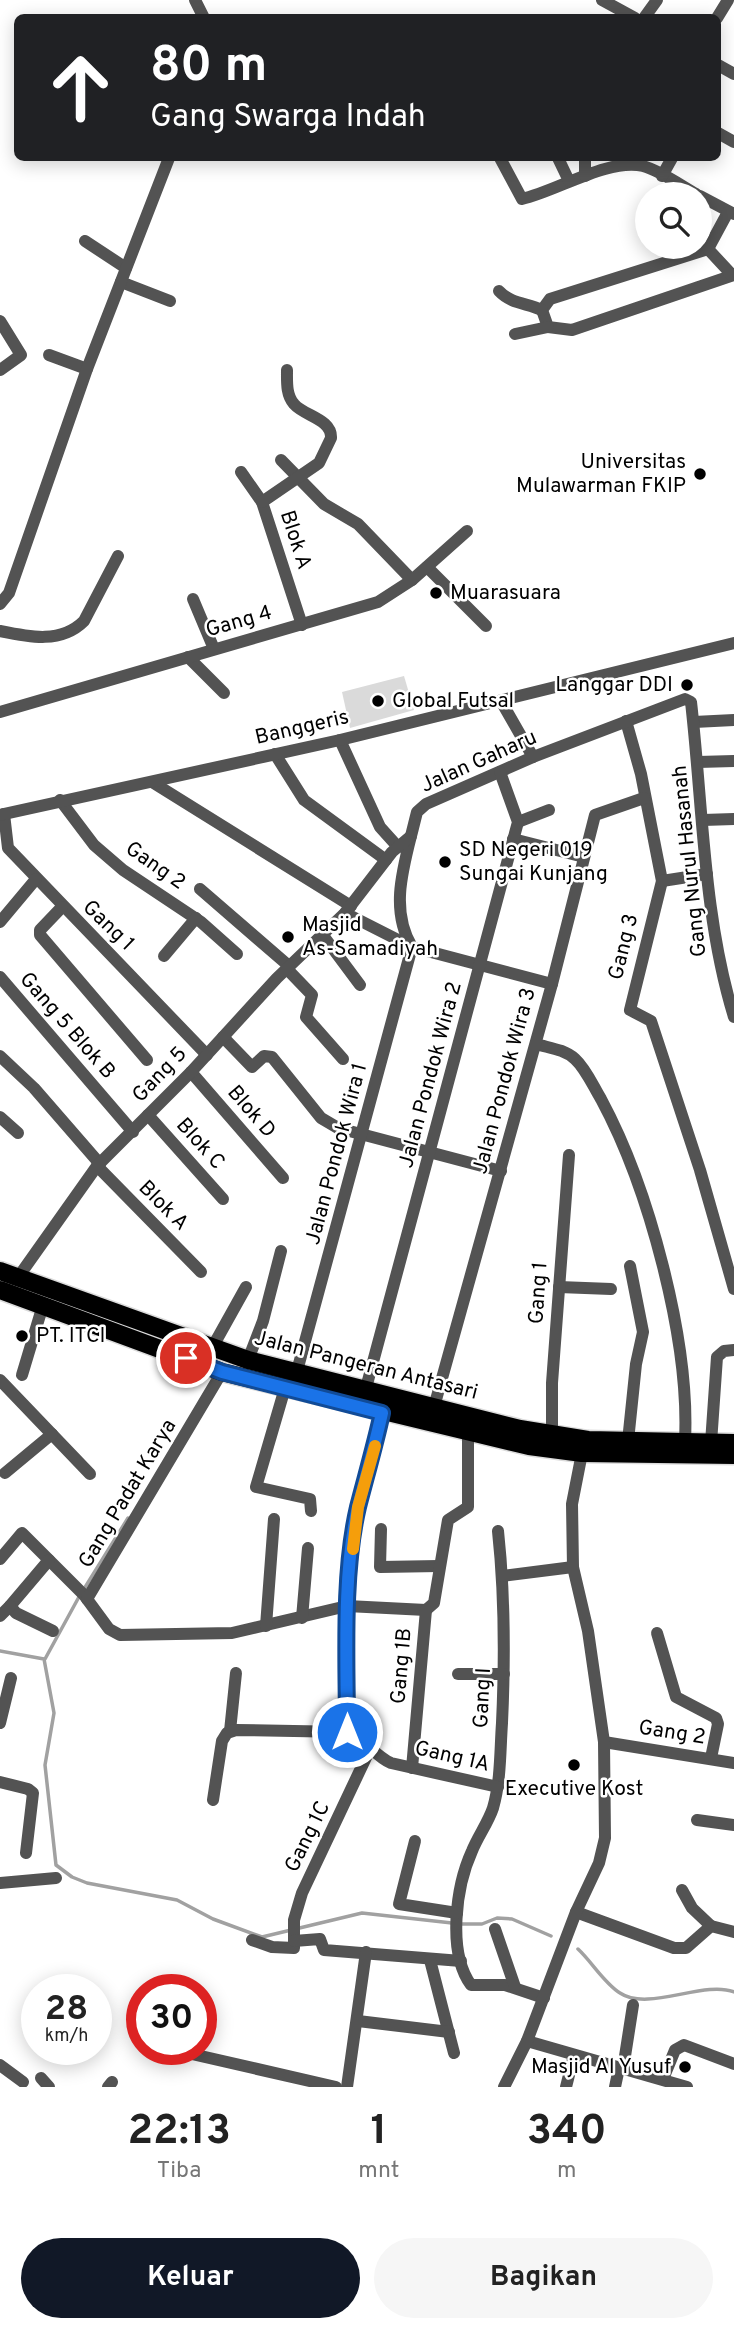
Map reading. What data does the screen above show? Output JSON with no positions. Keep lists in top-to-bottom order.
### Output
{
  "streets": {
    "highway": ["Jalan Pangeran Antasari"],
    "street": [
      "Blok A",
      "Gang 4",
      "Banggeris",
      "Jalan Gaharu",
      "Gang Nurul Hasanah",
      "Gang 2",
      "Gang 1",
      "Gang 3",
      "Gang 5 Blok B",
      "Gang 5",
      "Jalan Pondok Wira 2",
      "Jalan Pondok Wira 3",
      "Blok D",
      "Blok C",
      "Jalan Pondok Wira 1",
      "Gang Padat Karya",
      "Gang 1B",
      "Gang I",
      "Gang 1A",
      "Gang 1C"
    ]
  },
  "crossings": [
    ["Blok A", "Gang 4"],
    ["Blok A", "Gang 5"],
    ["Banggeris", "Gang 2"],
    ["Banggeris", "Gang 1"],
    ["Jalan Gaharu", "Gang Nurul Hasanah"],
    ["Jalan Gaharu", "Gang 3"],
    ["Jalan Gaharu", "Gang 5"],
    ["Jalan Gaharu", "Jalan Pondok Wira 1"],
    ["Gang 1", "Gang 5"],
    ["Gang 1", "Jalan Pangeran Antasari"],
    ["Gang 3", "Jalan Pondok Wira 3"],
    ["Gang 5 Blok B", "Gang 5"],
    ["Gang 5", "Blok D"],
    ["Gang 5", "Blok C"],
    ["Gang 5", "Jalan Pangeran Antasari"],
    ["Jalan Pondok Wira 2", "Jalan Pangeran Antasari"],
    ["Jalan Pondok Wira 3", "Jalan Pangeran Antasari"],
    ["Jalan Pondok Wira 1", "Jalan Pangeran Antasari"],
    ["Jalan Pangeran Antasari", "Gang Padat Karya"],
    ["Jalan Pangeran Antasari", "Gang 1B"],
    ["Gang 1B", "Gang 1A"],
    ["Gang I", "Gang 1A"],
    ["Gang 1A", "Gang 1C"]
  ],
  "places": [
    "Universitas Mulawarman FKIP",
    "Muarasuara",
    "Langgar DDI",
    "Global Futsal",
    "SD Negeri 019 Sungai Kunjang",
    "Masjid As-Samadiyah",
    "PT. ITCI",
    "Executive Kost",
    "Masjid Al Yusuf"
  ],
  "page": {
    "turn": ["80 m", "Gang Swarga Indah"],
    "speed": "28 km/h",
    "limit": "30",
    "eta": [
      "22:13",
      "Tiba",
      "1",
      "mnt",
      "340",
      "m"
    ],
    "buttons": ["Keluar", "Bagikan"]
  }
}
